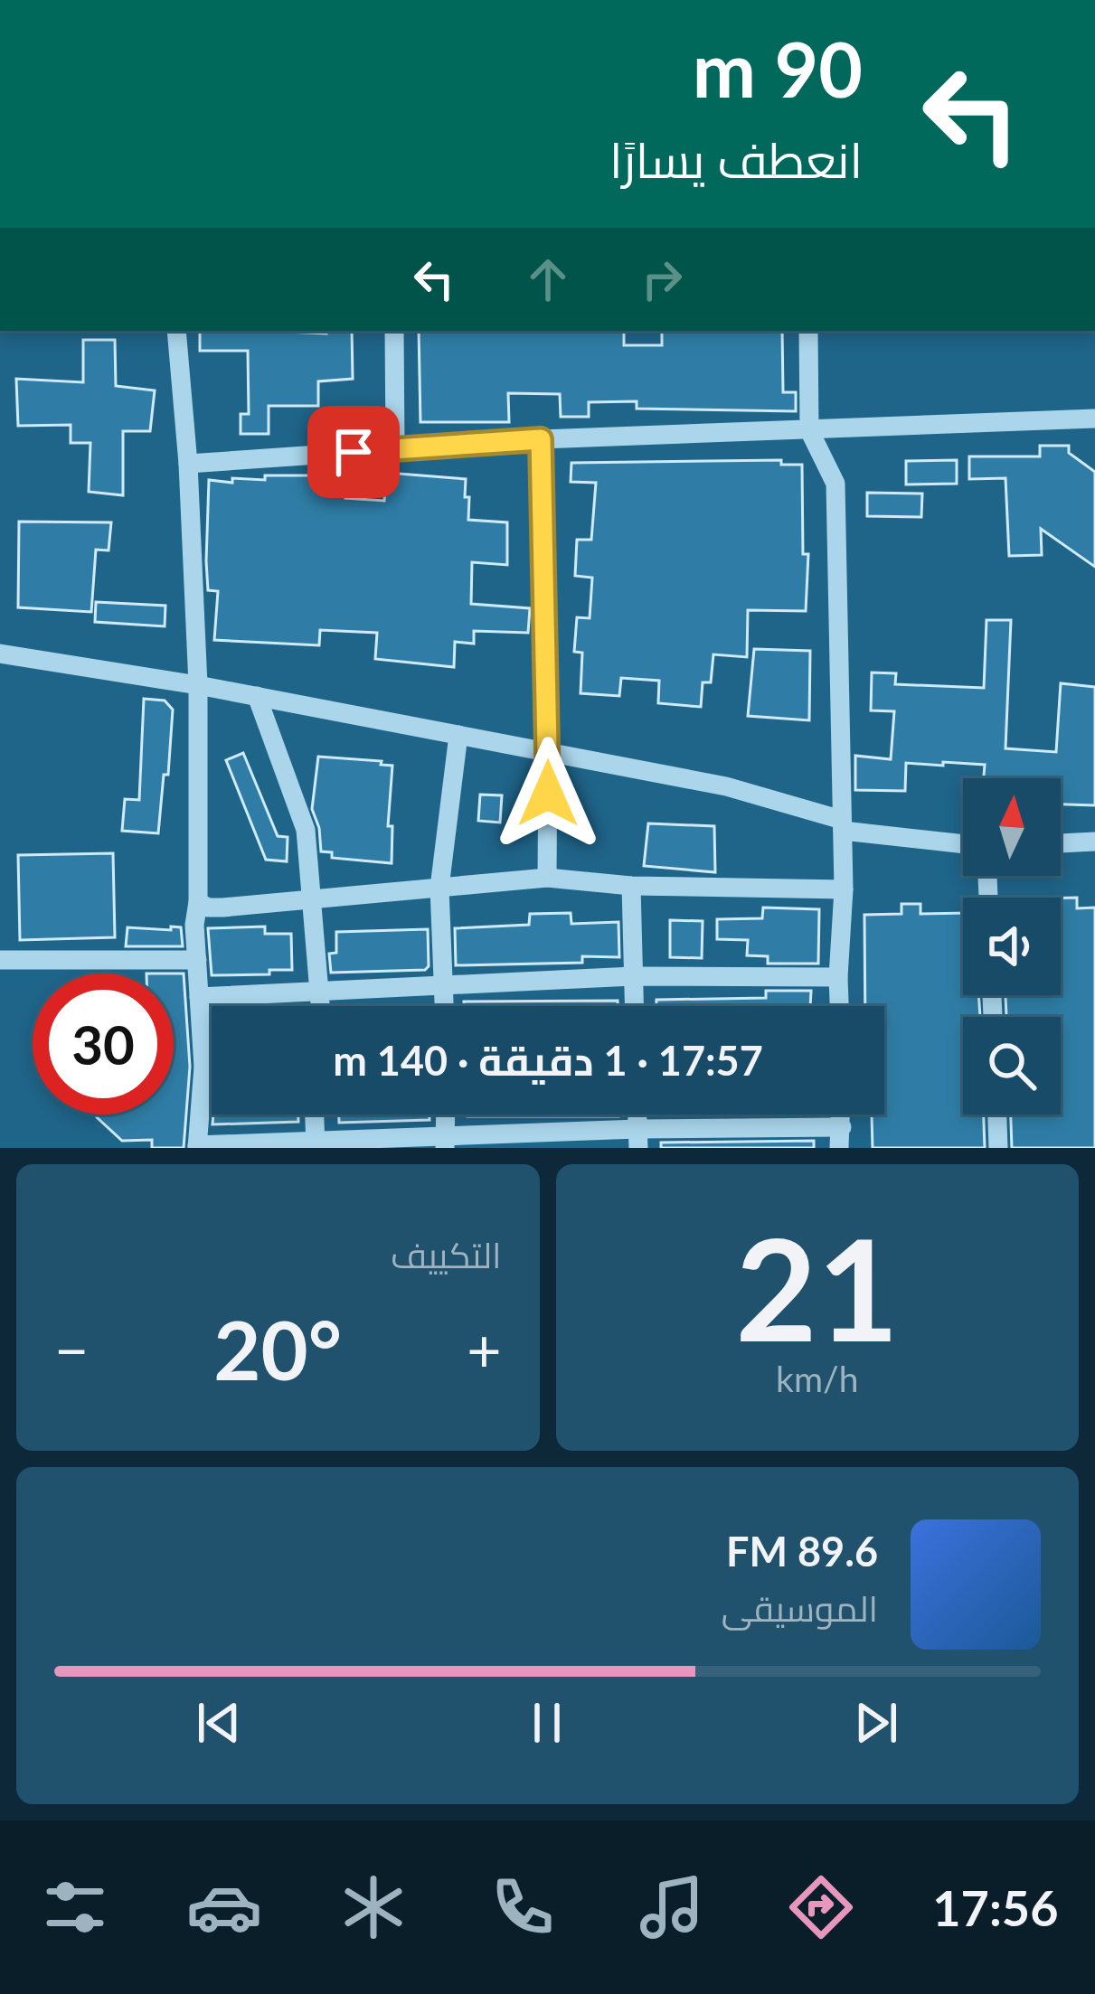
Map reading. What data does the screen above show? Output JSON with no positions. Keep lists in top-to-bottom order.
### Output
{
  "north": "top",
  "page": {
    "turn": ["90 m", "انعطف يسارًا"],
    "limit": "30",
    "trip": "17:57 · 1 دقيقة · 140 m",
    "tile": [
      ["21", "km/h"],
      "التكييف"
    ],
    "heat": ["−", "20°", "+"],
    "song": ["89.6 FM", "الموسيقى"],
    "tabs": "17:56"
  }
}
